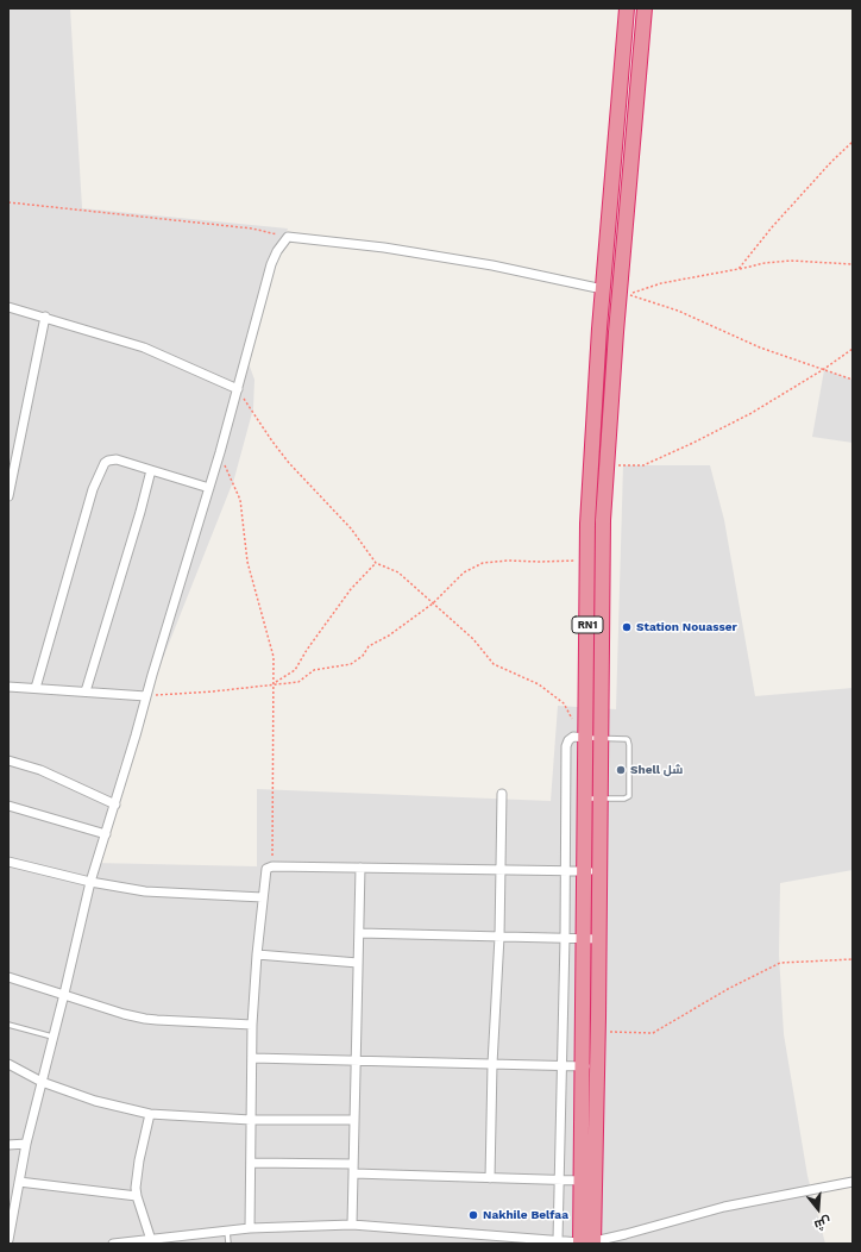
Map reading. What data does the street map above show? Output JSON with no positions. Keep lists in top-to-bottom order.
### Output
{
  "streets": {
    "highway": ["RN1"]
  },
  "places": ["Station Nouasser", "Shell شل", "Nakhile Belfaa"],
  "north": "bottom"
}
